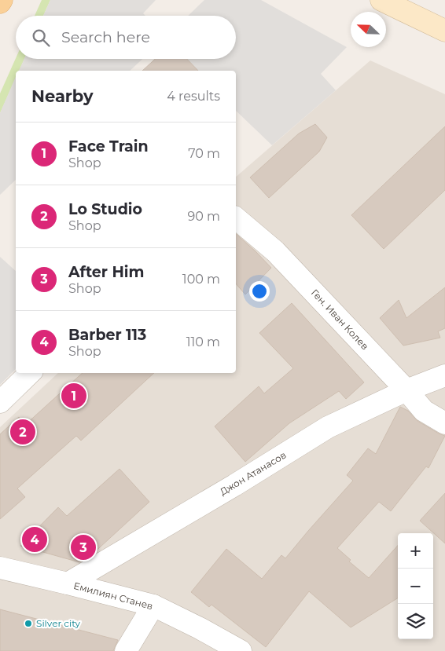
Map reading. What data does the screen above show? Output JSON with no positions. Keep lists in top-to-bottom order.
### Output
{
  "streets": {
    "street": ["Ген. Иван Колев", "Джон Атанасов", "Емилиян Станев"]
  },
  "crossings": [
    ["Ген. Иван Колев", "Джон Атанасов"],
    ["Джон Атанасов", "Емилиян Станев"]
  ],
  "places": ["Silver city"],
  "north": "top left",
  "page": {
    "search": "Search here",
    "heading": ["Nearby", "4 results"],
    "list": [
      {
        "mark": "1",
        "name": "Face Train",
        "note": "Shop",
        "value": "70 m"
      },
      {
        "mark": "2",
        "name": "Lo Studio",
        "note": "Shop",
        "value": "90 m"
      },
      {
        "mark": "3",
        "name": "After Him",
        "note": "Shop",
        "value": "100 m"
      },
      {
        "mark": "4",
        "name": "Barber 113",
        "note": "Shop",
        "value": "110 m"
      }
    ],
    "pins": [
      "1",
      "2",
      "4",
      "3"
    ],
    "map_buttons": ["+", "−"]
  }
}
